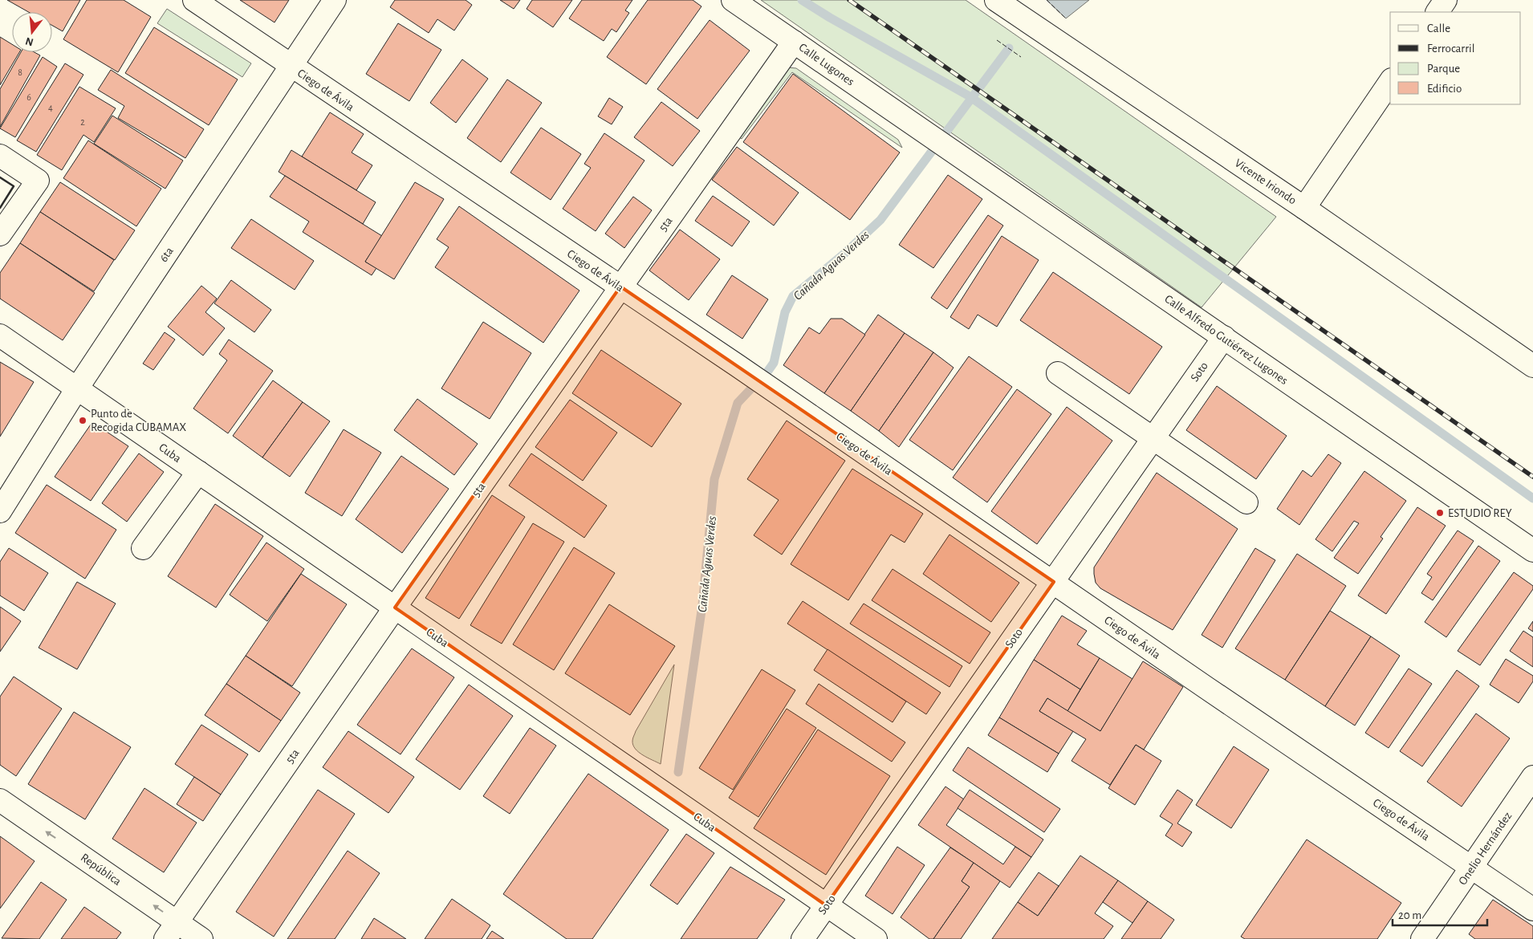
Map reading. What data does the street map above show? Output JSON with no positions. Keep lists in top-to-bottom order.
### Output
{
  "streets": {
    "street": [
      "Calle Lugones",
      "Ciego de Ávila",
      "Vicente Iriondo",
      "5ta",
      "6ta",
      "Calle Alfredo Gutiérrez Lugones",
      "Soto",
      "Cuba",
      "Onelio Hernández",
      "República"
    ]
  },
  "crossings": [
    ["Calle Lugones", "5ta"],
    ["Calle Lugones", "Calle Alfredo Gutiérrez Lugones"],
    ["Ciego de Ávila", "5ta"],
    ["Ciego de Ávila", "6ta"],
    ["Ciego de Ávila", "Soto"],
    ["Ciego de Ávila", "Onelio Hernández"],
    ["5ta", "Cuba"],
    ["5ta", "República"],
    ["6ta", "Cuba"],
    ["Calle Alfredo Gutiérrez Lugones", "Soto"],
    ["Soto", "Cuba"]
  ],
  "one_way": ["República"],
  "water": ["Cañada Aguas Verdes"],
  "places": ["Punto de Recogida CUBAMAX", "ESTUDIO REY"],
  "house_numbers": [
    "8",
    "6",
    "4",
    "2"
  ],
  "legend": [
    "Calle",
    "Ferrocarril",
    "Parque",
    "Edificio"
  ],
  "scale_bar": "20 m",
  "north": "bottom"
}
